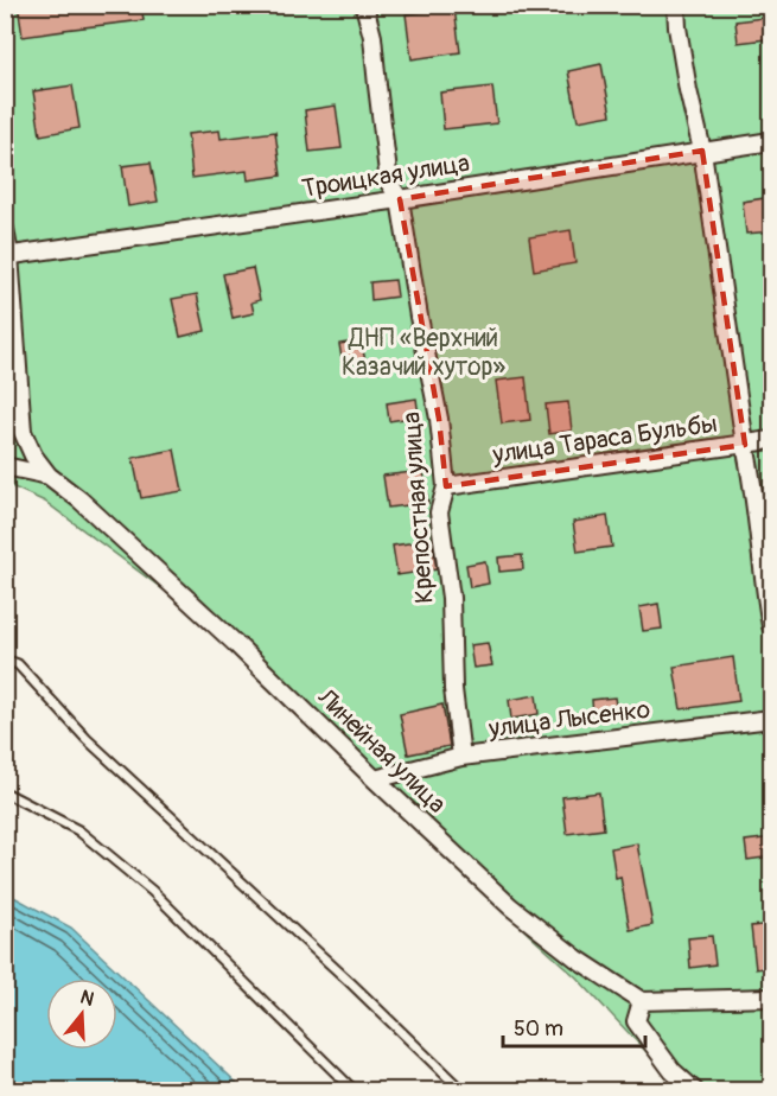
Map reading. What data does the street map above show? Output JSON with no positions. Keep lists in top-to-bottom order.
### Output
{
  "streets": {
    "street": [
      "Троицкая улица",
      "улица Тараса Бульбы",
      "Крепостная улица",
      "улица Лысенко",
      "Линейная улица"
    ]
  },
  "crossings": [
    ["Троицкая улица", "Крепостная улица"],
    ["улица Тараса Бульбы", "Крепостная улица"],
    ["Крепостная улица", "улица Лысенко"],
    ["улица Лысенко", "Линейная улица"]
  ],
  "parks": ["ДНП «Верхний Казачий хутор»"],
  "scale_bar": "50 m",
  "north": "top"
}
